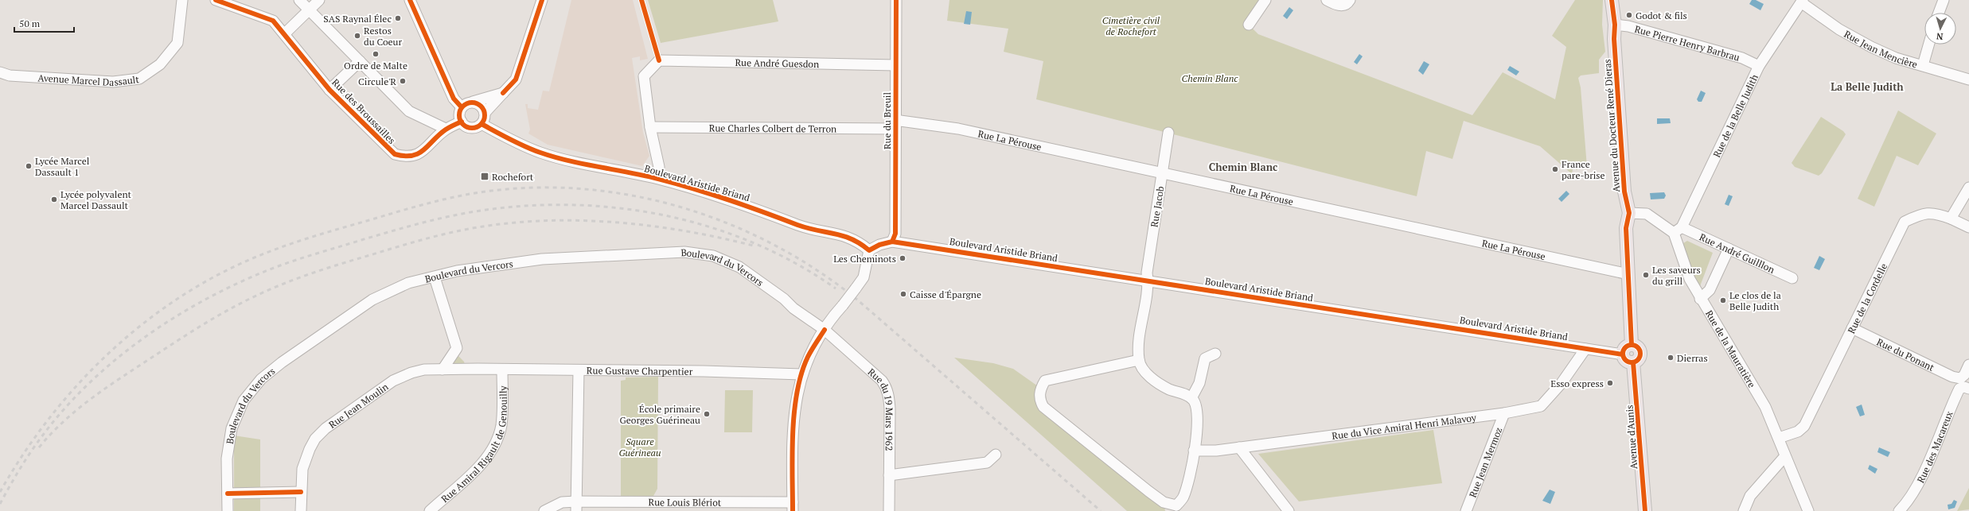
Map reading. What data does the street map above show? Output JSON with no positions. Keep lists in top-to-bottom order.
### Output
{
  "streets": {
    "main road": ["Avenue du Docteur René Dieras", "Avenue d'Aunis"],
    "street": [
      "Rue Pierre Henry Barbrau",
      "Rue Jean Mencière",
      "Rue André Guesdon",
      "Avenue Marcel Dassault",
      "Rue des Broussailles",
      "Rue de la Belle Judith",
      "Rue du Breuil",
      "Rue Charles Colbert de Terron",
      "Rue La Pérouse",
      "Boulevard Aristide Briand",
      "Rue Jacob",
      "Rue André Guilllon",
      "Boulevard du Vercors",
      "Rue de la Cordelle",
      "Rue de la Mauratière",
      "Rue du Ponant",
      "Rue Gustave Charpentier",
      "Rue Jean Moulin",
      "Rue du 19 Mars 1962",
      "Rue du Vice Amiral Henri Malavoy",
      "Rue Amiral Rigault de Genouilly",
      "Rue des Macareux",
      "Rue Jean Mermoz",
      "Rue Louis Blériot"
    ]
  },
  "crossings": [
    ["Rue Pierre Henry Barbrau", "Rue de la Belle Judith"],
    ["Rue Pierre Henry Barbrau", "Avenue du Docteur René Dieras"],
    ["Rue Jean Mencière", "Rue de la Belle Judith"],
    ["Rue André Guesdon", "Rue du Breuil"],
    ["Rue André Guesdon", "Rue Charles Colbert de Terron"],
    ["Rue des Broussailles", "Boulevard Aristide Briand"],
    ["Rue de la Belle Judith", "Rue André Guilllon"],
    ["Rue de la Belle Judith", "Rue de la Mauratière"],
    ["Rue du Breuil", "Rue Charles Colbert de Terron"],
    ["Rue du Breuil", "Rue La Pérouse"],
    ["Rue du Breuil", "Boulevard Aristide Briand"],
    ["Avenue du Docteur René Dieras", "Rue La Pérouse"],
    ["Avenue du Docteur René Dieras", "Boulevard Aristide Briand"],
    ["Avenue du Docteur René Dieras", "Avenue d'Aunis"],
    ["Rue Charles Colbert de Terron", "Rue La Pérouse"],
    ["Rue La Pérouse", "Rue Jacob"],
    ["Boulevard Aristide Briand", "Rue Jacob"],
    ["Boulevard Aristide Briand", "Rue du Vice Amiral Henri Malavoy"],
    ["Boulevard Aristide Briand", "Avenue d'Aunis"],
    ["Rue André Guilllon", "Rue de la Mauratière"],
    ["Boulevard du Vercors", "Rue du 19 Mars 1962"],
    ["Rue de la Cordelle", "Rue de la Mauratière"],
    ["Rue de la Cordelle", "Rue du Ponant"],
    ["Rue du Ponant", "Rue des Macareux"],
    ["Rue Gustave Charpentier", "Rue Jean Moulin"],
    ["Rue Gustave Charpentier", "Rue Amiral Rigault de Genouilly"],
    ["Rue du Vice Amiral Henri Malavoy", "Rue Jean Mermoz"]
  ],
  "districts": ["La Belle Judith", "Chemin Blanc"],
  "parks": ["Cimetière civil de Rochefort", "Chemin Blanc", "Square Guérineau"],
  "places": {
    "other": [
      "Godot & fils",
      "SAS Raynal Élec",
      "Restos du Coeur",
      "Ordre de Malte",
      "Circule'R",
      "Lycée Marcel Dassault 1",
      "France pare-brise",
      "Lycée polyvalent Marcel Dassault",
      "Les Cheminots",
      "Les saveurs du grill",
      "Caisse d'Épargne",
      "Le clos de la Belle Judith",
      "Dierras",
      "Esso express",
      "École primaire Georges Guérineau"
    ],
    "transit": ["Rochefort"]
  },
  "scale_bar": "50 m",
  "north": "bottom"
}
